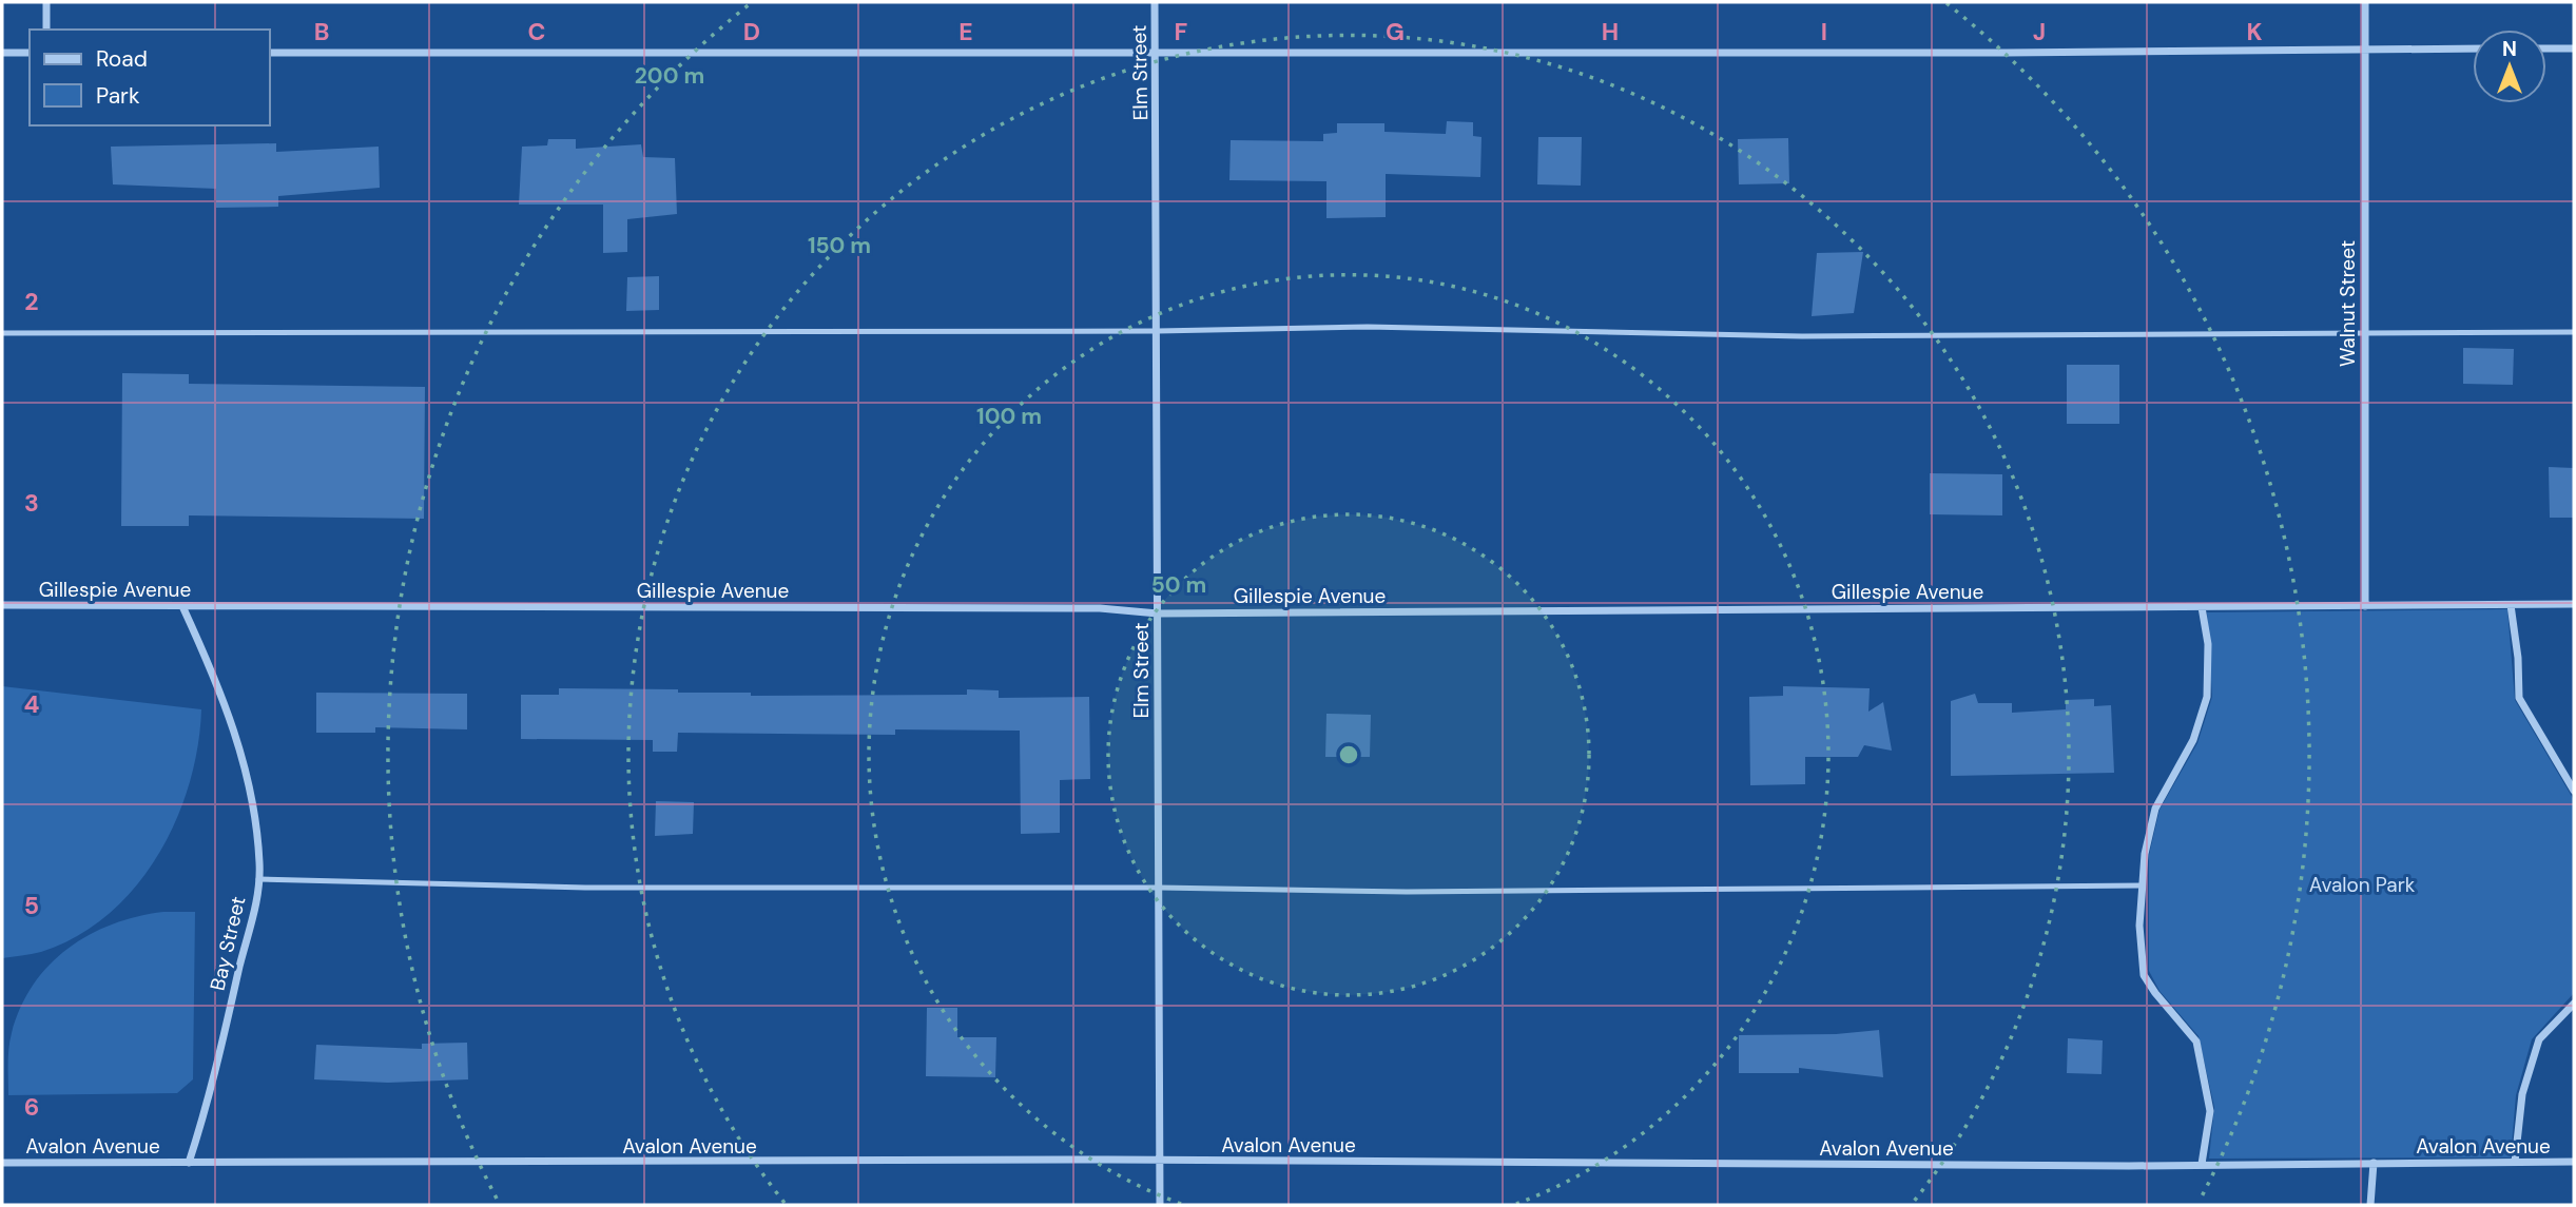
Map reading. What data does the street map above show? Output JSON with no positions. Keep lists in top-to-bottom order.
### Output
{
  "streets": {
    "street": [
      "Elm Street",
      "Walnut Street",
      "Gillespie Avenue",
      "Bay Street",
      "Avalon Avenue"
    ]
  },
  "crossings": [
    ["Elm Street", "Gillespie Avenue"],
    ["Elm Street", "Avalon Avenue"],
    ["Walnut Street", "Gillespie Avenue"],
    ["Gillespie Avenue", "Bay Street"],
    ["Bay Street", "Avalon Avenue"]
  ],
  "parks": ["Avalon Park"],
  "legend": ["Road", "Park"],
  "north": "top",
  "grid": {
    "columns": [
      "B",
      "C",
      "D",
      "E",
      "F",
      "G",
      "H",
      "I",
      "J",
      "K"
    ],
    "rows": [
      "2",
      "3",
      "4",
      "5",
      "6"
    ]
  },
  "rings": [
    "200 m",
    "150 m",
    "100 m",
    "50 m"
  ]
}
